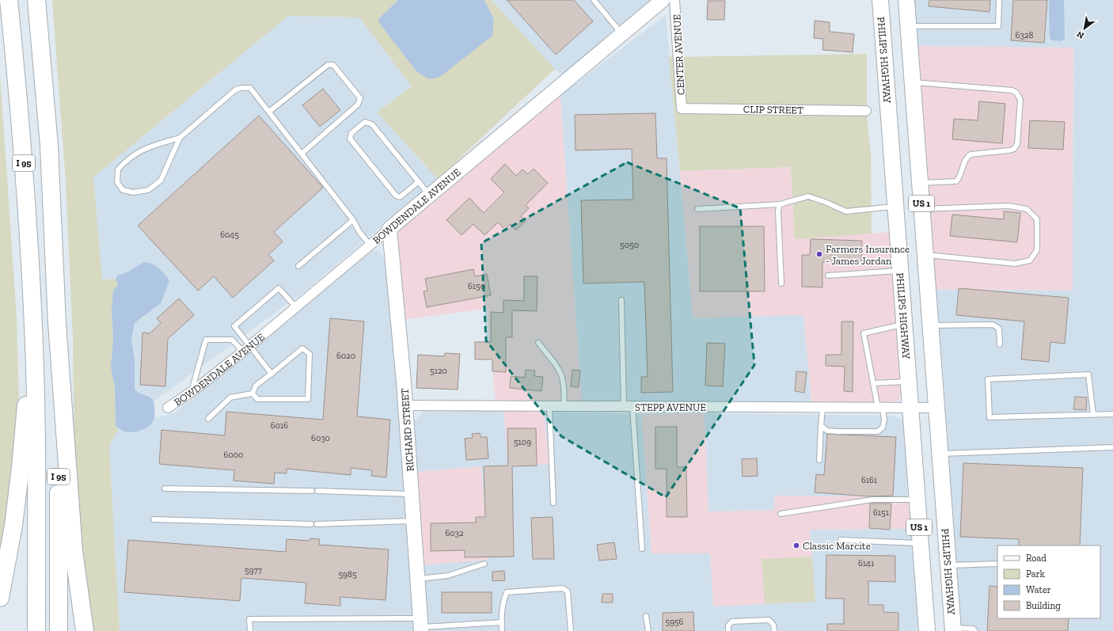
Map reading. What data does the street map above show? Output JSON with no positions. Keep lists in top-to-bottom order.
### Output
{
  "streets": {
    "highway": ["I 95"],
    "main road": ["PHILIPS HIGHWAY", "US 1"],
    "street": [
      "CENTER AVENUE",
      "CLIP STREET",
      "BOWDENDALE AVENUE",
      "STEPP AVENUE",
      "RICHARD STREET"
    ]
  },
  "crossings": [
    ["CENTER AVENUE", "CLIP STREET"],
    ["PHILIPS HIGHWAY", "STEPP AVENUE"],
    ["BOWDENDALE AVENUE", "RICHARD STREET"],
    ["STEPP AVENUE", "RICHARD STREET"]
  ],
  "places": ["Farmers Insurance - James Jordan", "Classic Marcite"],
  "house_numbers": [
    "6328",
    "6045",
    "5050",
    "6150",
    "6020",
    "5120",
    "6016",
    "6030",
    "5109",
    "6000",
    "6161",
    "6151",
    "6032",
    "6141",
    "5977",
    "5985",
    "5956"
  ],
  "legend": [
    "Road",
    "Park",
    "Water",
    "Building"
  ],
  "north": "bottom left"
}
